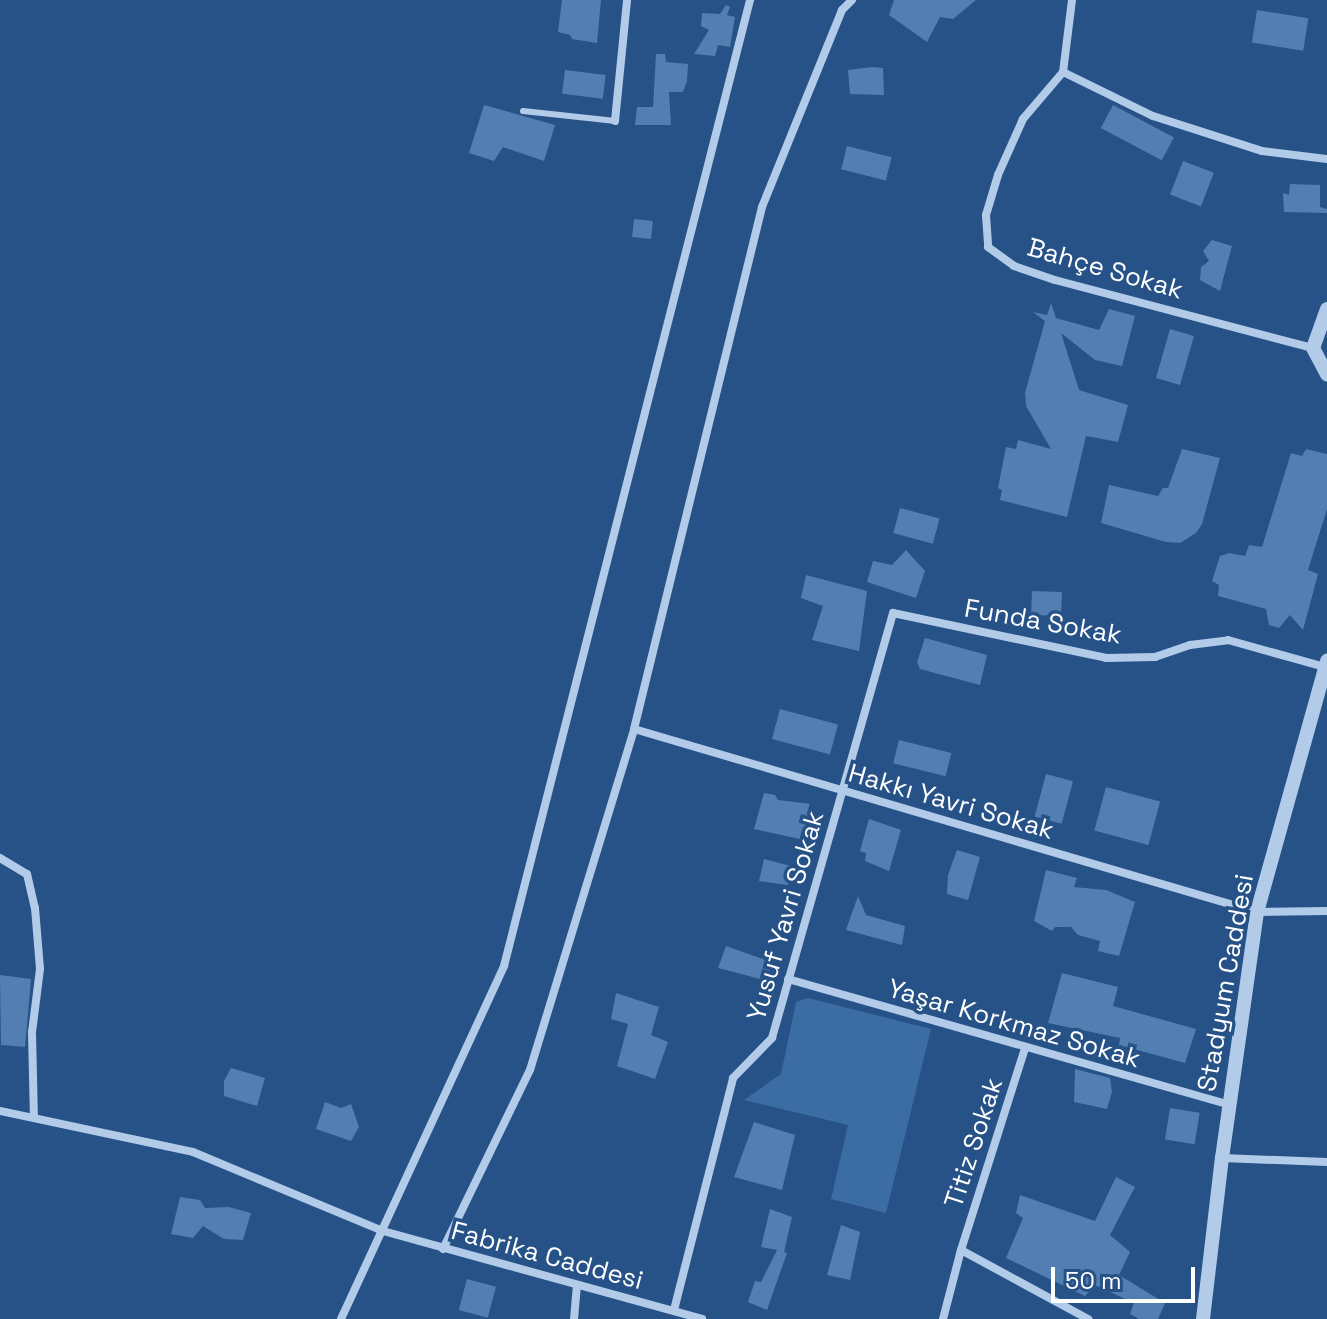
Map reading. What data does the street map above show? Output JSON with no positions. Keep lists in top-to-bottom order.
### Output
{
  "streets": {
    "street": [
      "Bahçe Sokak",
      "Funda Sokak",
      "Hakkı Yavri Sokak",
      "Yusuf Yavri Sokak",
      "Stadyum Caddesi",
      "Yaşar Korkmaz Sokak",
      "Titiz Sokak",
      "Fabrika Caddesi"
    ]
  },
  "crossings": [
    ["Funda Sokak", "Yusuf Yavri Sokak"],
    ["Funda Sokak", "Stadyum Caddesi"],
    ["Hakkı Yavri Sokak", "Yusuf Yavri Sokak"],
    ["Hakkı Yavri Sokak", "Stadyum Caddesi"],
    ["Yusuf Yavri Sokak", "Yaşar Korkmaz Sokak"],
    ["Yusuf Yavri Sokak", "Fabrika Caddesi"],
    ["Stadyum Caddesi", "Yaşar Korkmaz Sokak"],
    ["Yaşar Korkmaz Sokak", "Titiz Sokak"]
  ],
  "scale_bar": "50 m"
}
